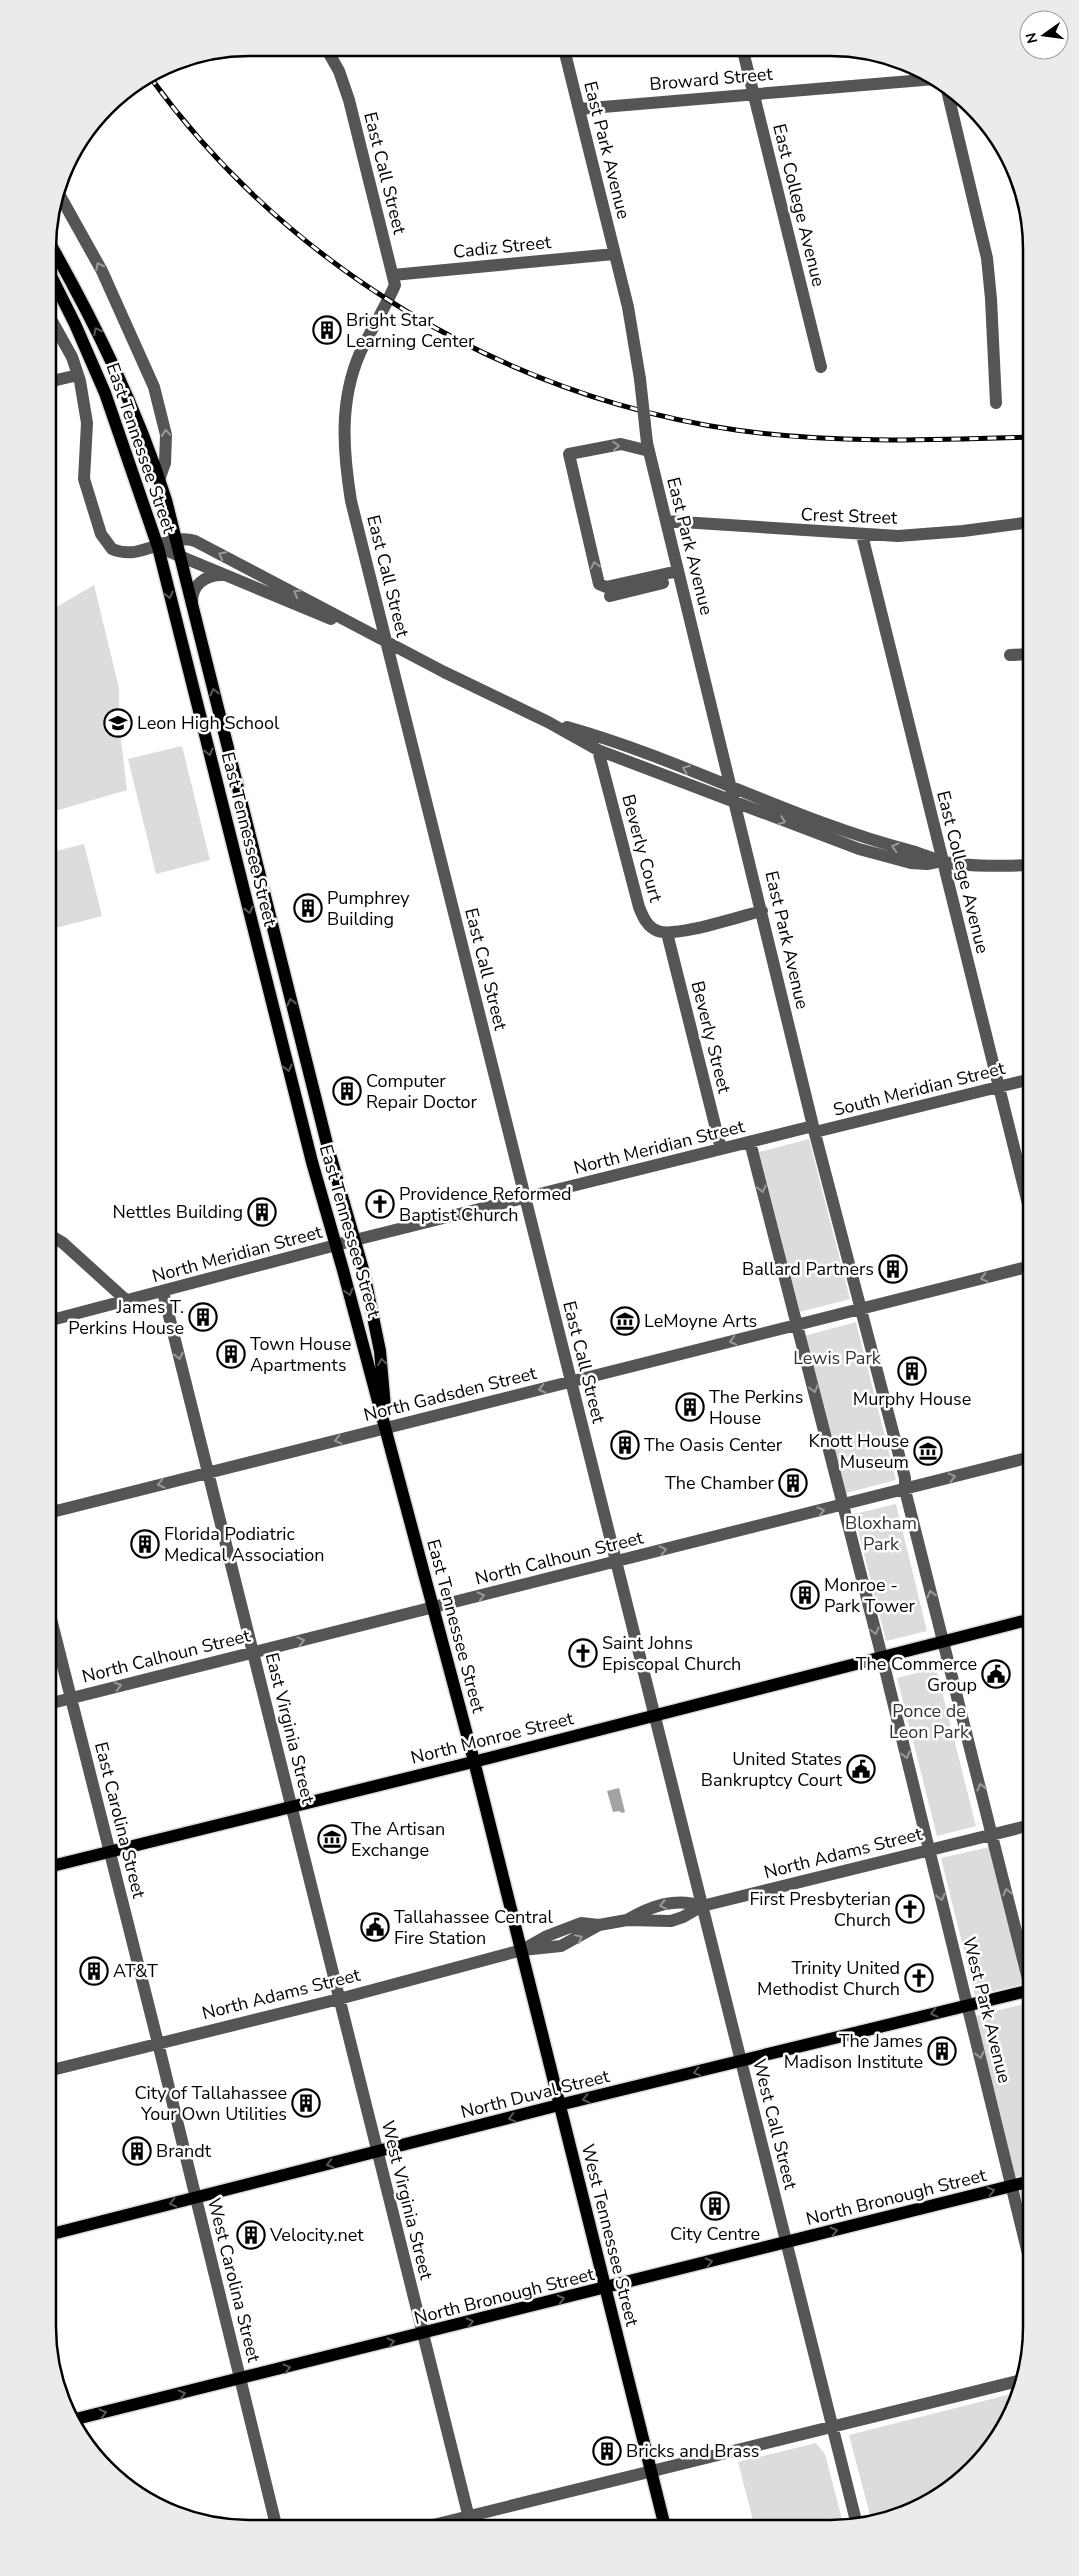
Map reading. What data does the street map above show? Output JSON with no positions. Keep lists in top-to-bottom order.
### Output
{
  "streets": {
    "main road": [
      "East Tennessee Street",
      "North Monroe Street",
      "North Duval Street",
      "North Bronough Street",
      "West Tennessee Street"
    ],
    "street": [
      "Broward Street",
      "East Park Avenue",
      "East Call Street",
      "East College Avenue",
      "Cadiz Street",
      "Crest Street",
      "Beverly Court",
      "Beverly Street",
      "South Meridian Street",
      "North Meridian Street",
      "North Gadsden Street",
      "North Calhoun Street",
      "East Virginia Street",
      "East Carolina Street",
      "North Adams Street",
      "West Park Avenue",
      "West Call Street",
      "West Virginia Street",
      "West Carolina Street"
    ]
  },
  "crossings": [
    ["Broward Street", "East Park Avenue"],
    ["Broward Street", "East College Avenue"],
    ["East Park Avenue", "Cadiz Street"],
    ["East Park Avenue", "Crest Street"],
    ["East Park Avenue", "South Meridian Street"],
    ["East Park Avenue", "North Meridian Street"],
    ["East Park Avenue", "North Gadsden Street"],
    ["East Park Avenue", "North Calhoun Street"],
    ["East Park Avenue", "North Monroe Street"],
    ["East Park Avenue", "North Adams Street"],
    ["East Call Street", "Cadiz Street"],
    ["East Call Street", "North Meridian Street"],
    ["East Call Street", "North Gadsden Street"],
    ["East Call Street", "North Calhoun Street"],
    ["East Call Street", "North Monroe Street"],
    ["East Call Street", "North Adams Street"],
    ["East Call Street", "West Call Street"],
    ["East College Avenue", "Crest Street"],
    ["East College Avenue", "South Meridian Street"],
    ["East Tennessee Street", "North Meridian Street"],
    ["East Tennessee Street", "North Gadsden Street"],
    ["East Tennessee Street", "North Calhoun Street"],
    ["East Tennessee Street", "North Monroe Street"],
    ["East Tennessee Street", "North Adams Street"],
    ["East Tennessee Street", "West Tennessee Street"],
    ["Beverly Court", "Beverly Street"],
    ["Beverly Street", "North Meridian Street"],
    ["South Meridian Street", "North Meridian Street"],
    ["North Meridian Street", "East Virginia Street"],
    ["North Gadsden Street", "East Virginia Street"],
    ["North Calhoun Street", "East Virginia Street"],
    ["North Calhoun Street", "East Carolina Street"],
    ["East Virginia Street", "North Monroe Street"],
    ["East Virginia Street", "North Adams Street"],
    ["East Virginia Street", "West Virginia Street"],
    ["North Monroe Street", "East Carolina Street"],
    ["East Carolina Street", "North Adams Street"],
    ["East Carolina Street", "West Carolina Street"],
    ["North Adams Street", "West Park Avenue"],
    ["North Adams Street", "West Call Street"],
    ["North Adams Street", "West Virginia Street"],
    ["North Adams Street", "West Tennessee Street"],
    ["North Adams Street", "West Carolina Street"],
    ["West Park Avenue", "North Duval Street"],
    ["West Park Avenue", "North Bronough Street"],
    ["North Duval Street", "West Call Street"],
    ["North Duval Street", "West Virginia Street"],
    ["North Duval Street", "West Tennessee Street"],
    ["North Duval Street", "West Carolina Street"],
    ["West Call Street", "North Bronough Street"],
    ["North Bronough Street", "West Virginia Street"],
    ["North Bronough Street", "West Tennessee Street"],
    ["North Bronough Street", "West Carolina Street"]
  ],
  "one_way": [
    "North Gadsden Street",
    "North Calhoun Street",
    "North Duval Street",
    "North Bronough Street"
  ],
  "parks": ["Lewis Park", "Bloxham Park", "Ponce de Leon Park"],
  "places": {
    "building": [
      "Bright Star Learning Center",
      "Pumphrey Building",
      "Computer Repair Doctor",
      "Nettles Building",
      "Ballard Partners",
      "James T. Perkins House",
      "Town House Apartments",
      "Murphy House",
      "The Perkins House",
      "The Oasis Center",
      "The Chamber",
      "Florida Podiatric Medical Association",
      "Monroe - Park Tower",
      "AT&T",
      "The James Madison Institute",
      "City of Tallahassee Your Own Utilities",
      "Brandt",
      "City Centre",
      "Velocity.net",
      "Bricks and Brass"
    ],
    "school or university": ["Leon High School"],
    "church": [
      "Providence Reformed Baptist Church",
      "Saint Johns Episcopal Church",
      "First Presbyterian Church",
      "Trinity United Methodist Church"
    ],
    "museum": ["LeMoyne Arts", "Knott House Museum", "The Artisan Exchange"],
    "public building": ["The Commerce Group", "United States Bankruptcy Court", "Tallahassee Central Fire Station"]
  },
  "north": "left"
}
